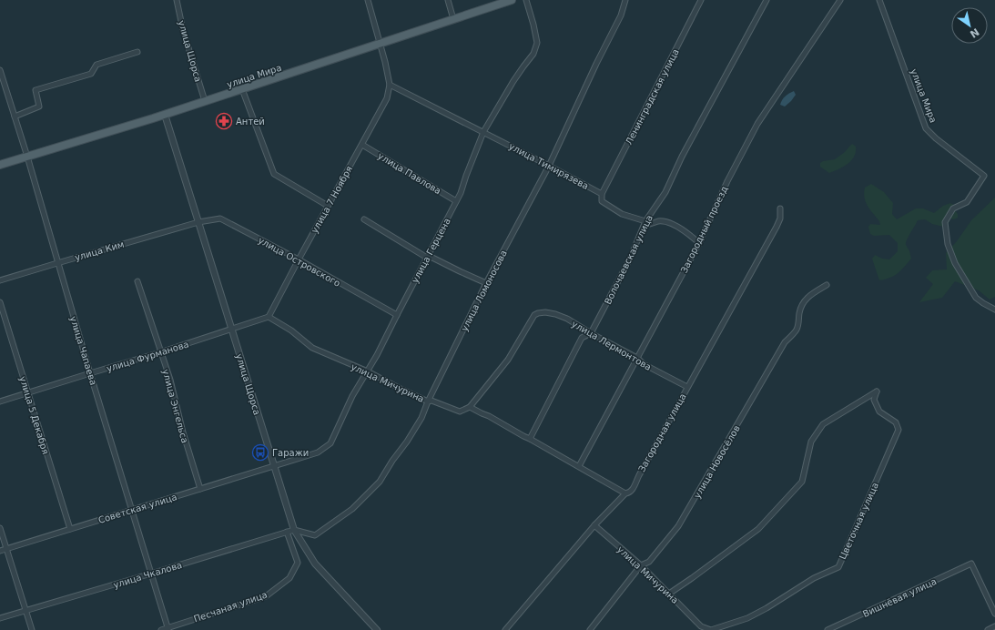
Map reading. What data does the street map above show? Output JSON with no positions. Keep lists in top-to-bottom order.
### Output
{
  "streets": {
    "main road": ["улица Мира"],
    "street": [
      "улица Щорса",
      "Ленинградская улица",
      "улица Тимирязева",
      "улица Павлова",
      "улица 7 Ноября",
      "Загородный проезд",
      "улица Ким",
      "улица Герцена",
      "Волочаевская улица",
      "улица Островского",
      "улица Ломоносова",
      "улица Лермонтова",
      "улица Чапаева",
      "улица Фурманова",
      "улица Мичурина",
      "улица Энгельса",
      "улица 5 Декабря",
      "Загородная улица",
      "улица Новосёлов",
      "Советская улица",
      "Цветочная улица",
      "улица Чкалова",
      "Вишнёвая улица",
      "Песчаная улица"
    ]
  },
  "crossings": [
    ["улица Щорса", "улица Мира"],
    ["улица Щорса", "улица Ким"],
    ["улица Щорса", "улица Герцена"],
    ["улица Щорса", "улица Островского"],
    ["улица Щорса", "улица Ломоносова"],
    ["улица Щорса", "улица Фурманова"],
    ["улица Щорса", "Советская улица"],
    ["улица Щорса", "улица Чкалова"],
    ["улица Мира", "улица 7 Ноября"],
    ["улица Мира", "улица Чапаева"],
    ["Ленинградская улица", "улица Тимирязева"],
    ["улица Тимирязева", "улица 7 Ноября"],
    ["улица Тимирязева", "Загородный проезд"],
    ["улица Тимирязева", "улица Герцена"],
    ["улица Тимирязева", "Волочаевская улица"],
    ["улица Тимирязева", "улица Ломоносова"],
    ["улица Павлова", "улица 7 Ноября"],
    ["улица Павлова", "улица Герцена"],
    ["улица 7 Ноября", "улица Островского"],
    ["улица 7 Ноября", "улица Мичурина"],
    ["Загородный проезд", "улица Лермонтова"],
    ["улица Ким", "улица Островского"],
    ["улица Ким", "улица Чапаева"],
    ["улица Герцена", "улица Островского"],
    ["улица Герцена", "улица Мичурина"],
    ["улица Герцена", "Советская улица"],
    ["Волочаевская улица", "улица Лермонтова"],
    ["улица Ломоносова", "улица Мичурина"],
    ["улица Ломоносова", "улица Чкалова"],
    ["улица Лермонтова", "улица Мичурина"],
    ["улица Лермонтова", "Загородная улица"],
    ["улица Чапаева", "улица Фурманова"],
    ["улица Чапаева", "Советская улица"],
    ["улица Чапаева", "улица Чкалова"],
    ["улица Чапаева", "Песчаная улица"],
    ["улица Фурманова", "улица Энгельса"],
    ["улица Фурманова", "улица 5 Декабря"],
    ["улица Мичурина", "Загородная улица"],
    ["улица Мичурина", "улица Новосёлов"],
    ["улица Мичурина", "Цветочная улица"],
    ["улица Энгельса", "Советская улица"],
    ["улица 5 Декабря", "Советская улица"],
    ["улица Чкалова", "Песчаная улица"]
  ],
  "places": {
    "pharmacy": ["Антей"],
    "bus stop": ["Гаражи"]
  },
  "north": "bottom right"
}
